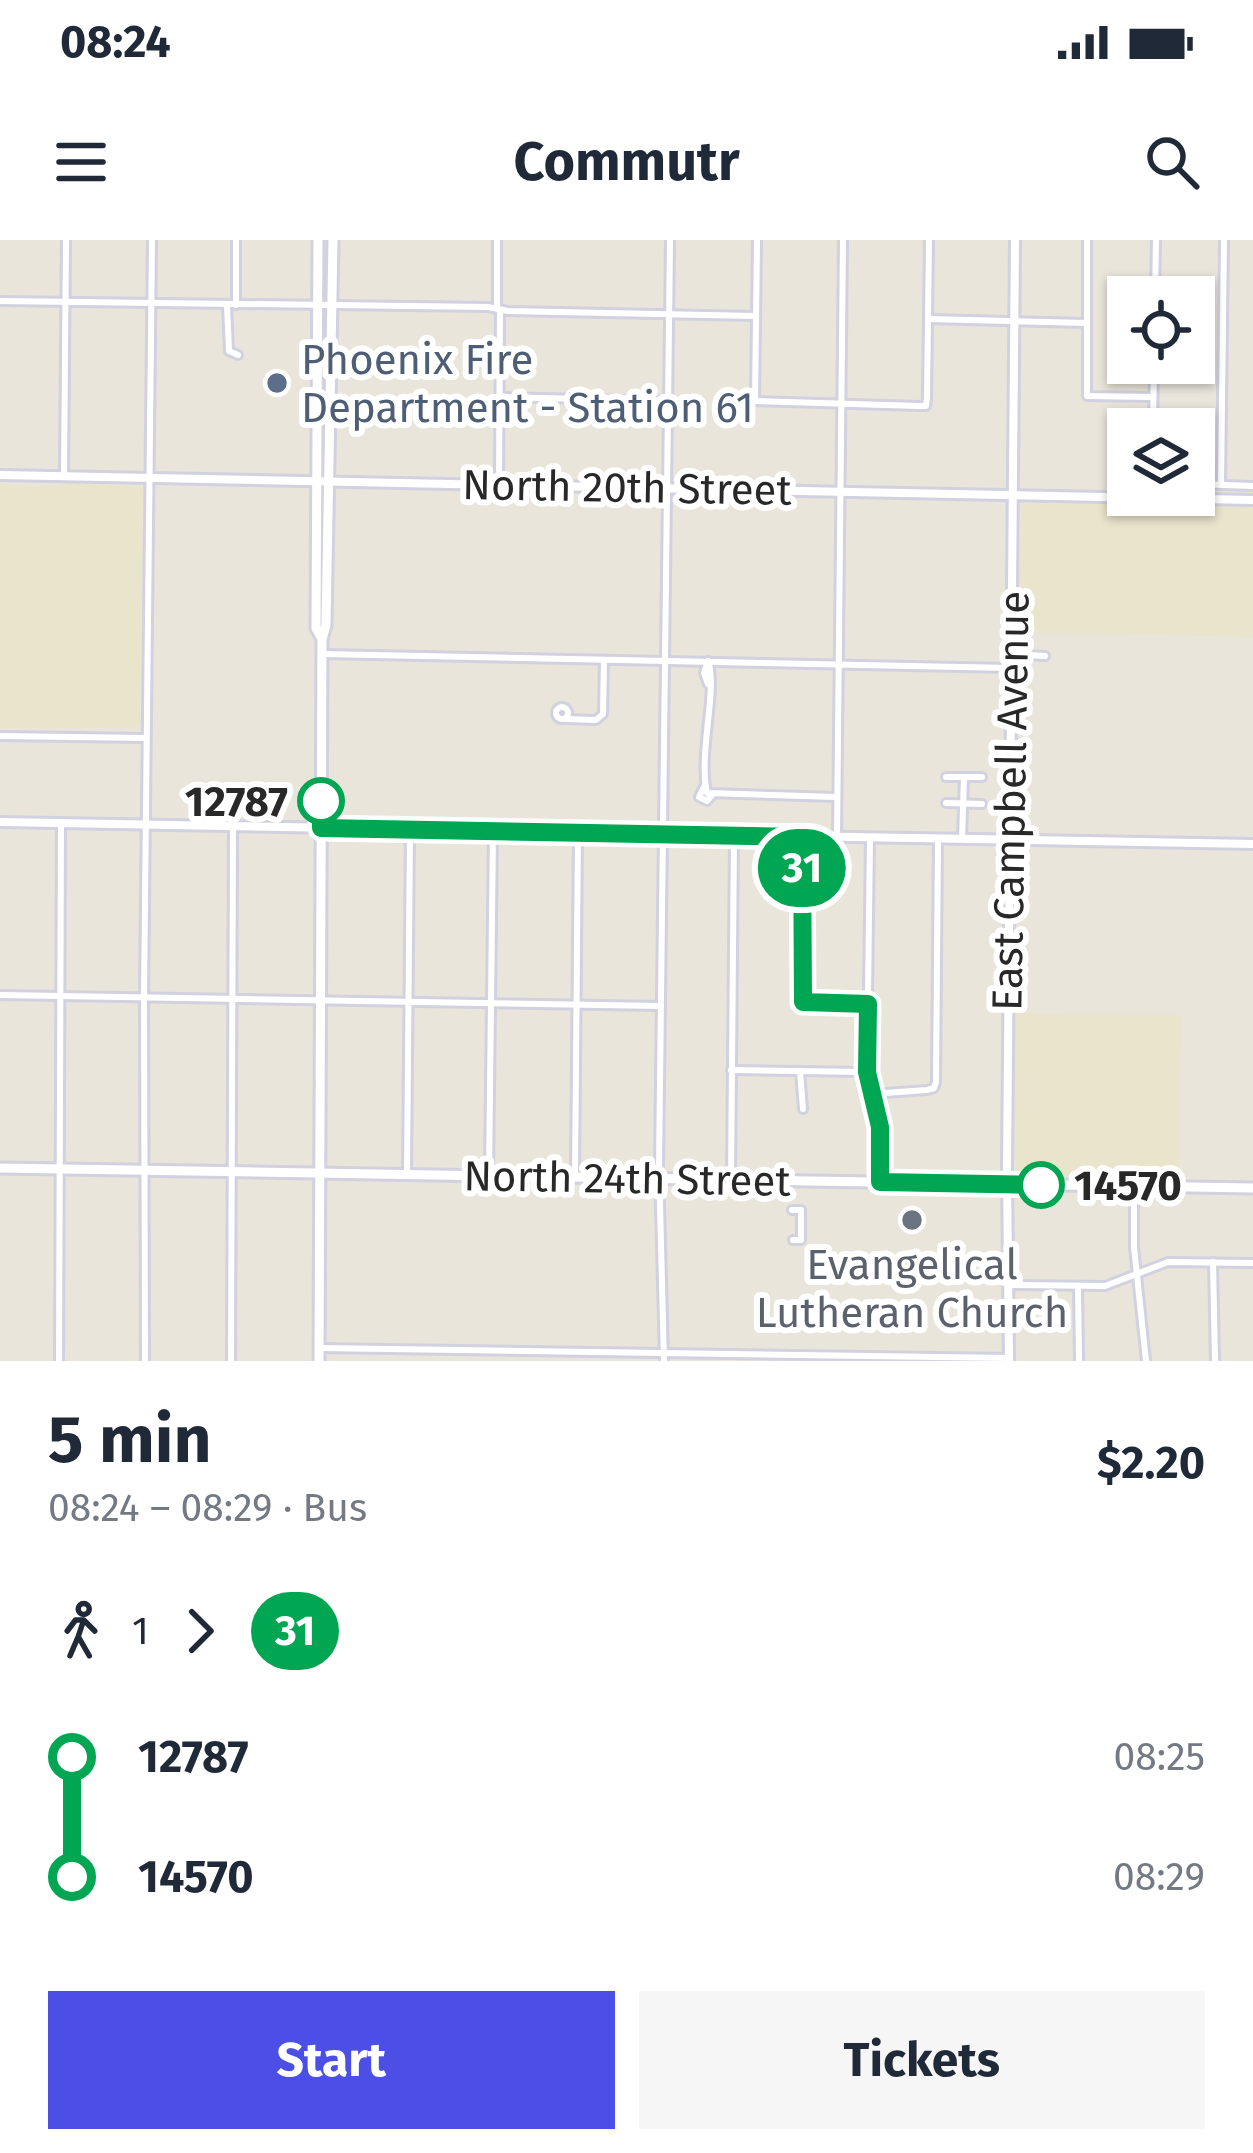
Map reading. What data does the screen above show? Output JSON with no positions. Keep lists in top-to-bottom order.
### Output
{
  "streets": {
    "main road": ["North 24th Street"],
    "street": ["North 20th Street", "East Campbell Avenue"]
  },
  "crossings": [
    ["North 20th Street", "East Campbell Avenue"],
    ["East Campbell Avenue", "North 24th Street"]
  ],
  "places": [
    "Phoenix Fire Department - Station 61",
    "12787",
    "14570",
    "Evangelical Lutheran Church"
  ],
  "lines": ["bus line 31"],
  "page": {
    "status": "08:24",
    "header": "Commutr",
    "on_map": "31",
    "heading": ["5 min", "08:24 – 08:29 · Bus", "$2.20"],
    "legs": ["1", "31"],
    "list": [
      {
        "name": "12787",
        "value": "08:25"
      },
      {
        "name": "14570",
        "value": "08:29"
      }
    ],
    "buttons": ["Start", "Tickets"]
  }
}
